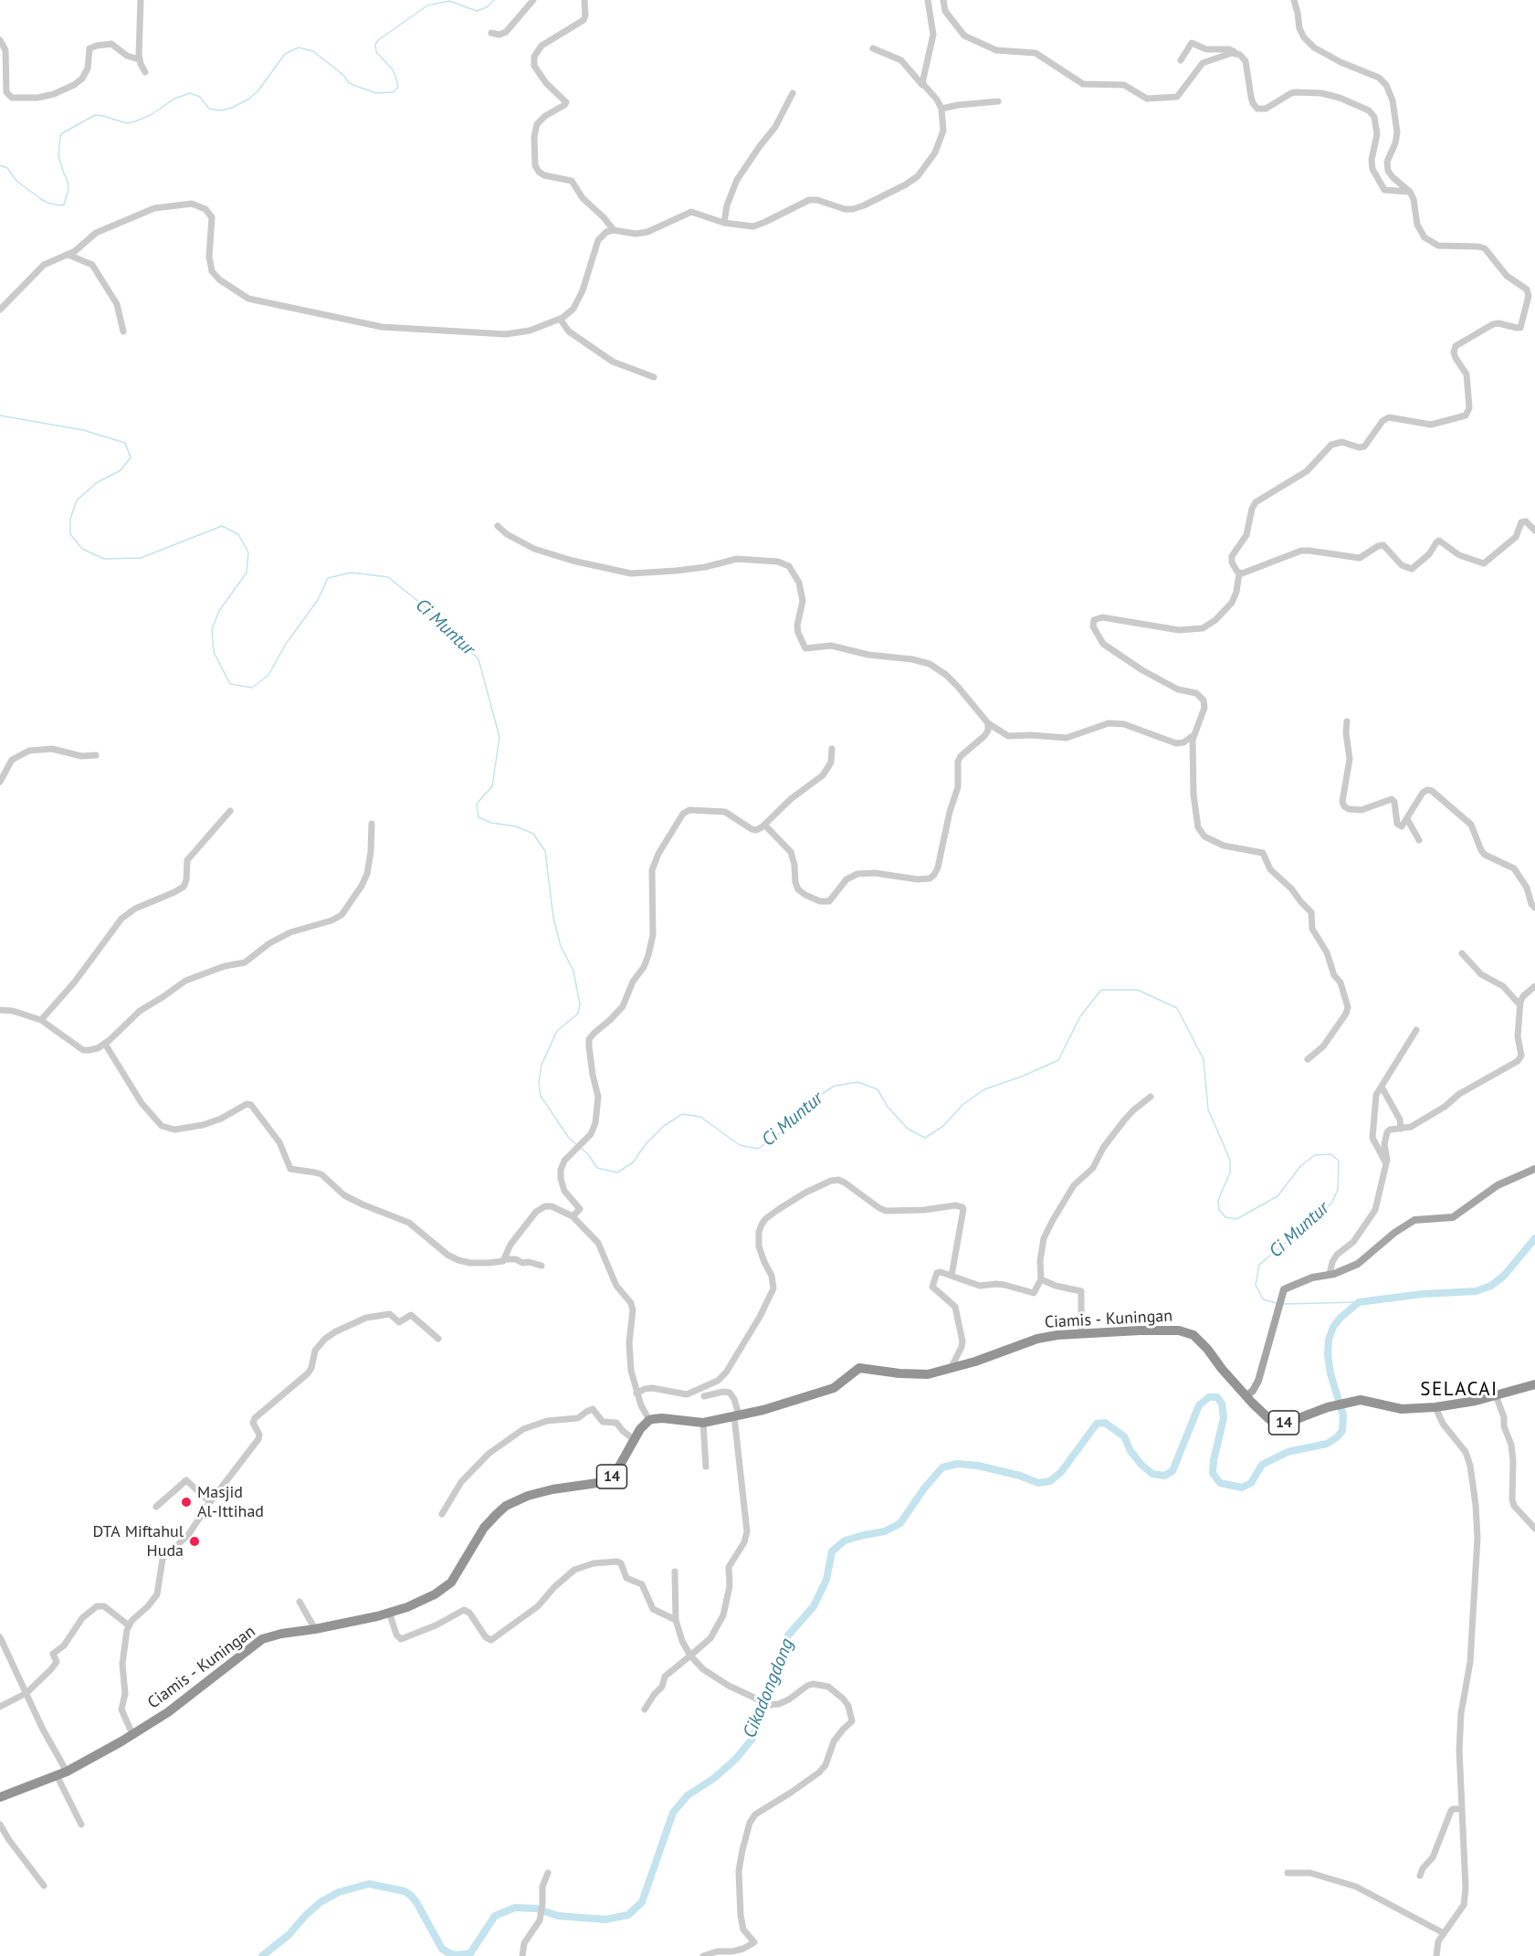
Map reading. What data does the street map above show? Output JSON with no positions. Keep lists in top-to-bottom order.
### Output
{
  "streets": {
    "highway": ["Ciamis - Kuningan", "14"]
  },
  "districts": ["SELACAI"],
  "water": ["Ci Muntur", "Cikadongdong"],
  "places": ["Masjid Al-Ittihad", "DTA Miftahul Huda"]
}
